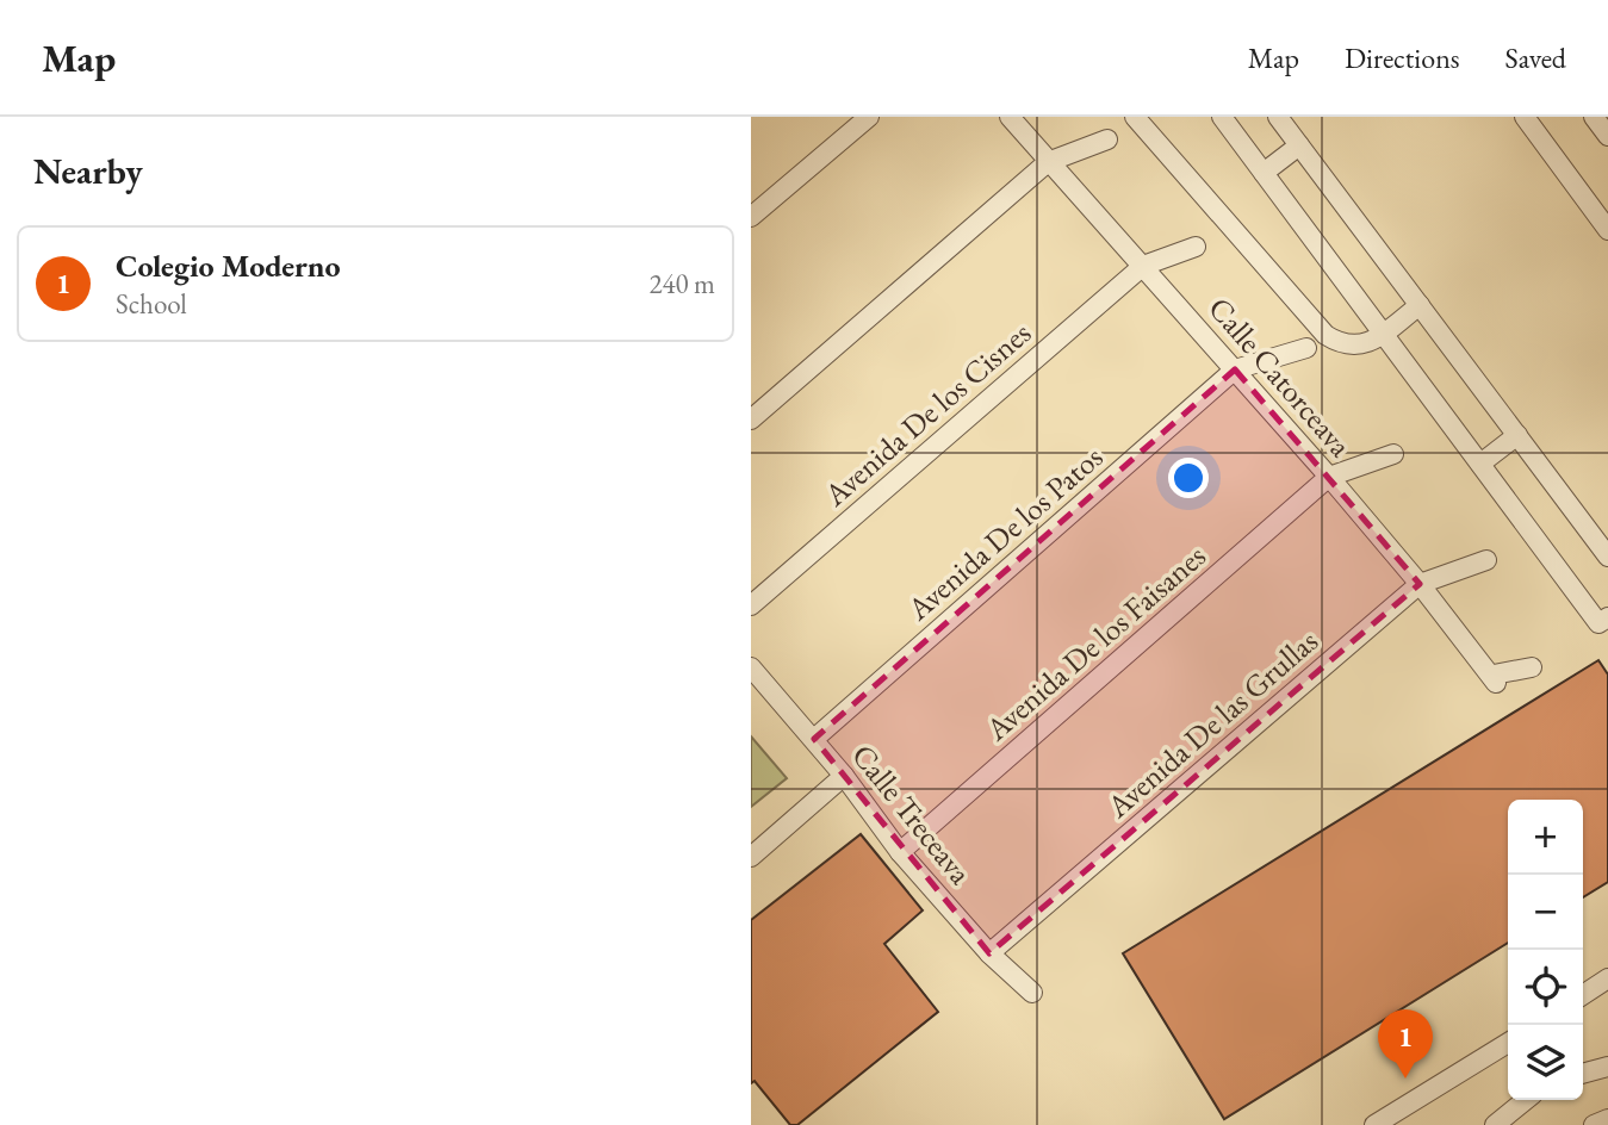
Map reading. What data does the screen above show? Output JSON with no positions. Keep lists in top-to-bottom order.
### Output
{
  "streets": {
    "street": [
      "Calle Catorceava",
      "Avenida De los Cisnes",
      "Avenida De los Patos",
      "Avenida De los Faisanes",
      "Avenida De las Grullas",
      "Calle Treceava"
    ]
  },
  "crossings": [
    ["Calle Catorceava", "Avenida De los Cisnes"],
    ["Calle Catorceava", "Avenida De los Patos"],
    ["Calle Catorceava", "Avenida De los Faisanes"],
    ["Calle Catorceava", "Avenida De las Grullas"],
    ["Avenida De los Patos", "Calle Treceava"],
    ["Avenida De los Faisanes", "Calle Treceava"],
    ["Avenida De las Grullas", "Calle Treceava"]
  ],
  "page": {
    "header": "Map",
    "nav": ["Map", "Directions", "Saved"],
    "heading": "Nearby",
    "list": [
      {
        "mark": "1",
        "name": "Colegio Moderno",
        "note": "School",
        "value": "240 m"
      }
    ],
    "map_buttons": ["+", "−"],
    "pins": "1"
  }
}
